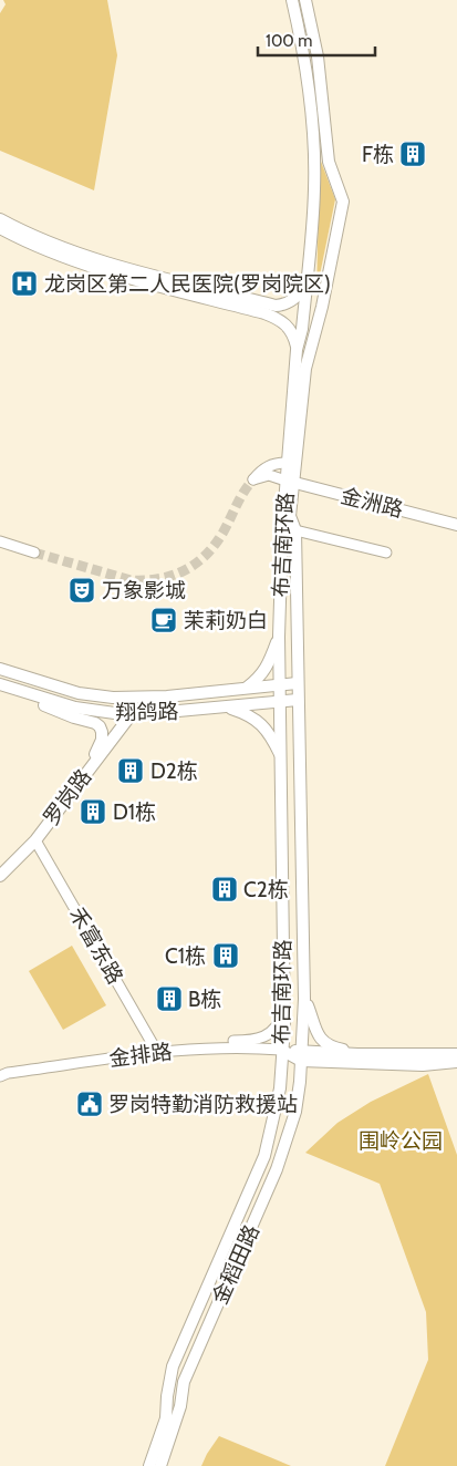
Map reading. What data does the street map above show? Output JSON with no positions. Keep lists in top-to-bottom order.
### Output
{
  "streets": {
    "street": [
      "金洲路",
      "布吉南环路",
      "翔鸽路",
      "罗岗路",
      "禾富东路",
      "金排路",
      "金稻田路"
    ]
  },
  "crossings": [
    ["金洲路", "布吉南环路"],
    ["布吉南环路", "翔鸽路"],
    ["布吉南环路", "金排路"],
    ["布吉南环路", "金稻田路"],
    ["翔鸽路", "罗岗路"],
    ["罗岗路", "禾富东路"],
    ["禾富东路", "金排路"]
  ],
  "parks": ["围岭公园"],
  "places": {
    "building": [
      "F栋",
      "D2栋",
      "D1栋",
      "C2栋",
      "C1栋",
      "B栋"
    ],
    "hospital": ["龙岗区第二人民医院(罗岗院区)"],
    "theatre": ["万象影城"],
    "cafe": ["茉莉奶白"],
    "public building": ["罗岗特勤消防救援站"]
  },
  "scale_bar": "100 m"
}
